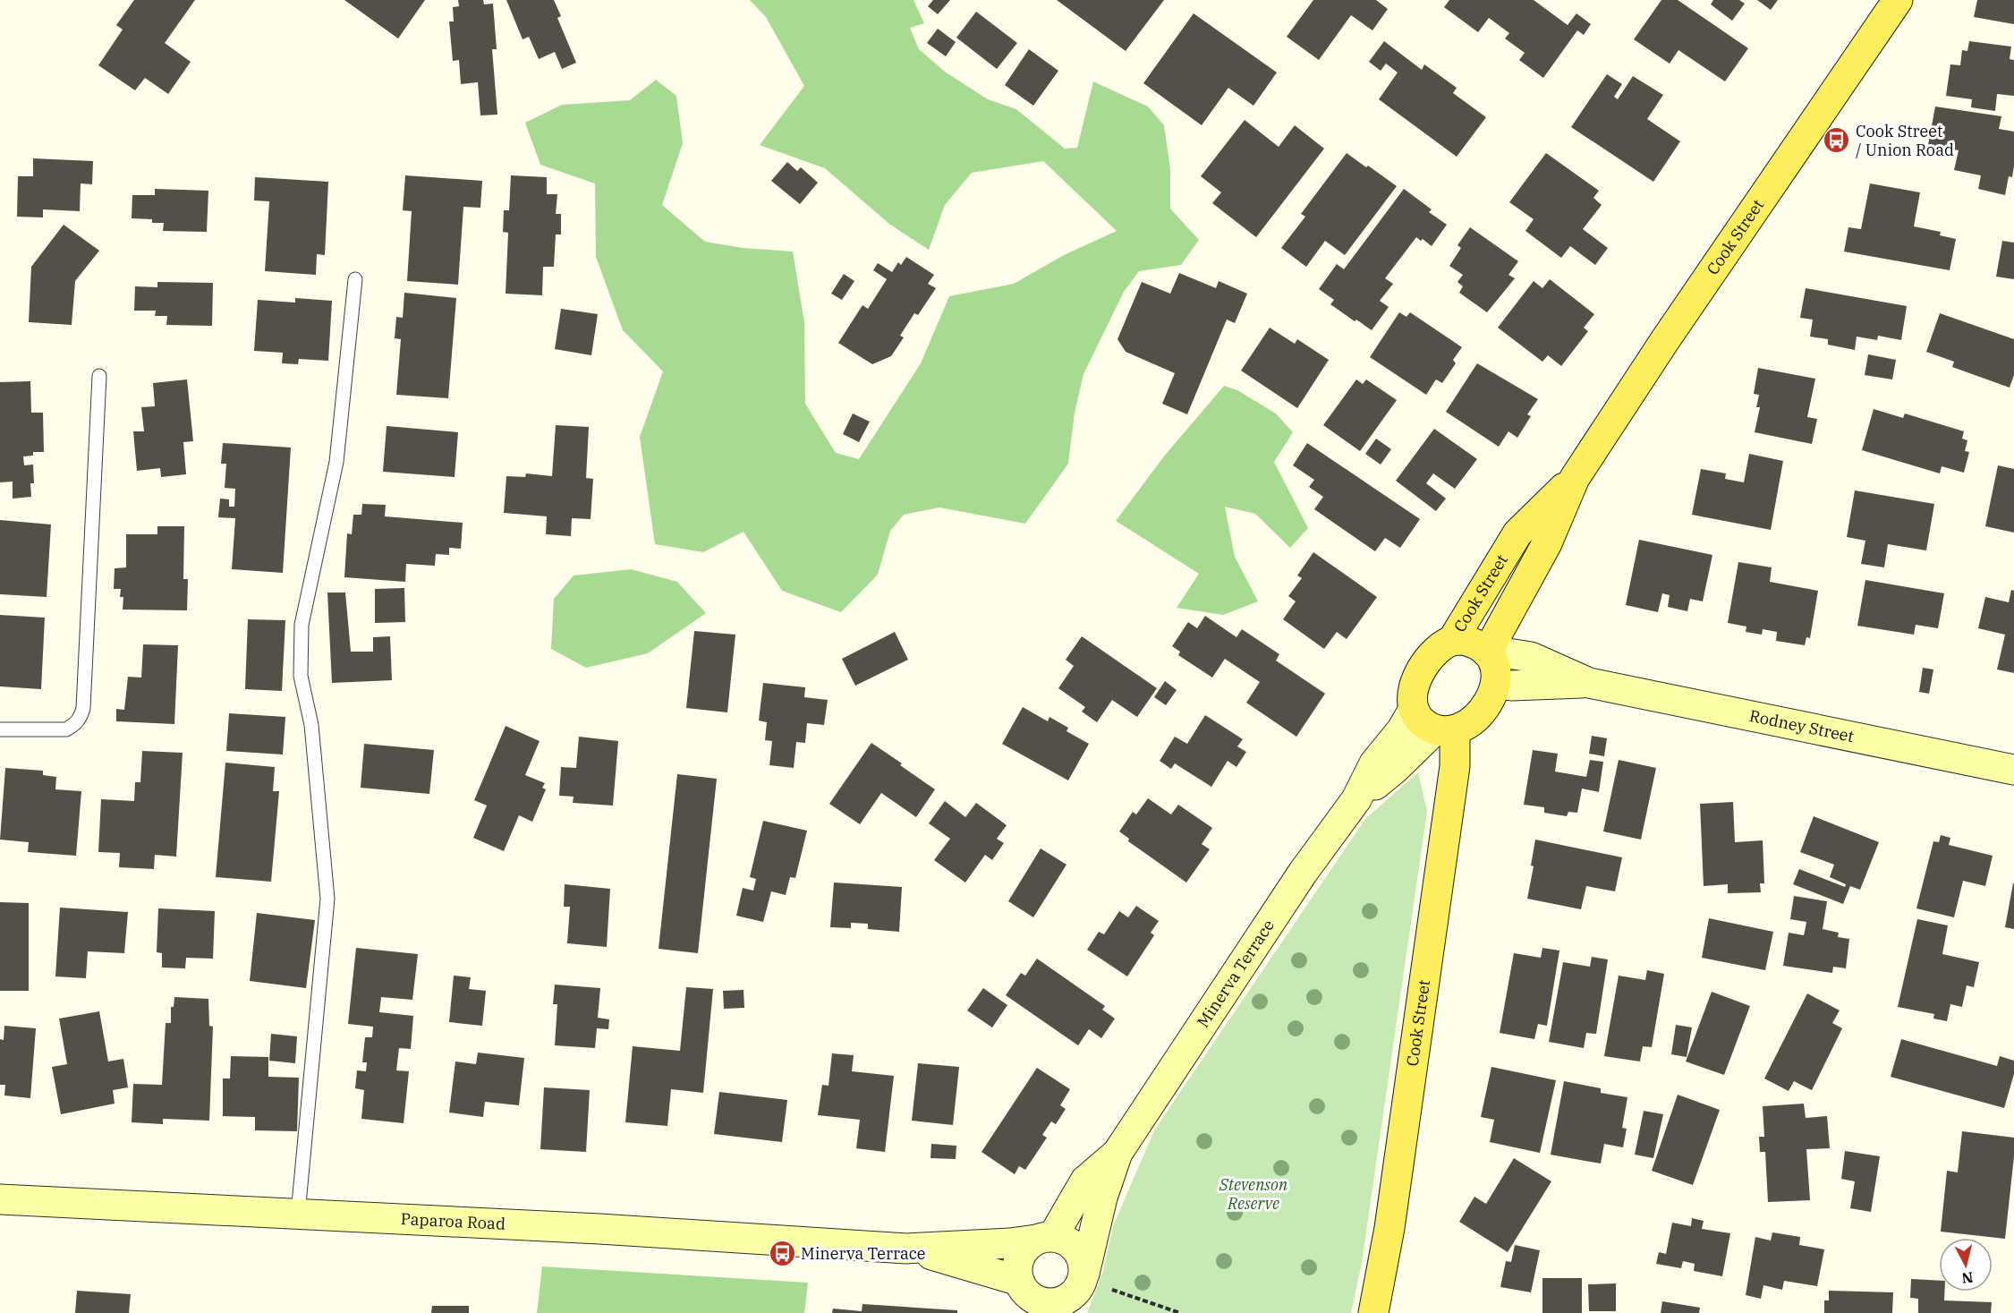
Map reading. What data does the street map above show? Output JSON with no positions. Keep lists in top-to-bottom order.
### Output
{
  "streets": {
    "main road": [
      "Cook Street",
      "Rodney Street",
      "Minerva Terrace",
      "Paparoa Road"
    ]
  },
  "crossings": [
    ["Cook Street", "Rodney Street"],
    ["Cook Street", "Minerva Terrace"],
    ["Rodney Street", "Minerva Terrace"],
    ["Minerva Terrace", "Paparoa Road"]
  ],
  "parks": ["Stevenson Reserve"],
  "places": {
    "bus stop": ["Cook Street / Union Road", "Minerva Terrace"]
  },
  "north": "bottom"
}
